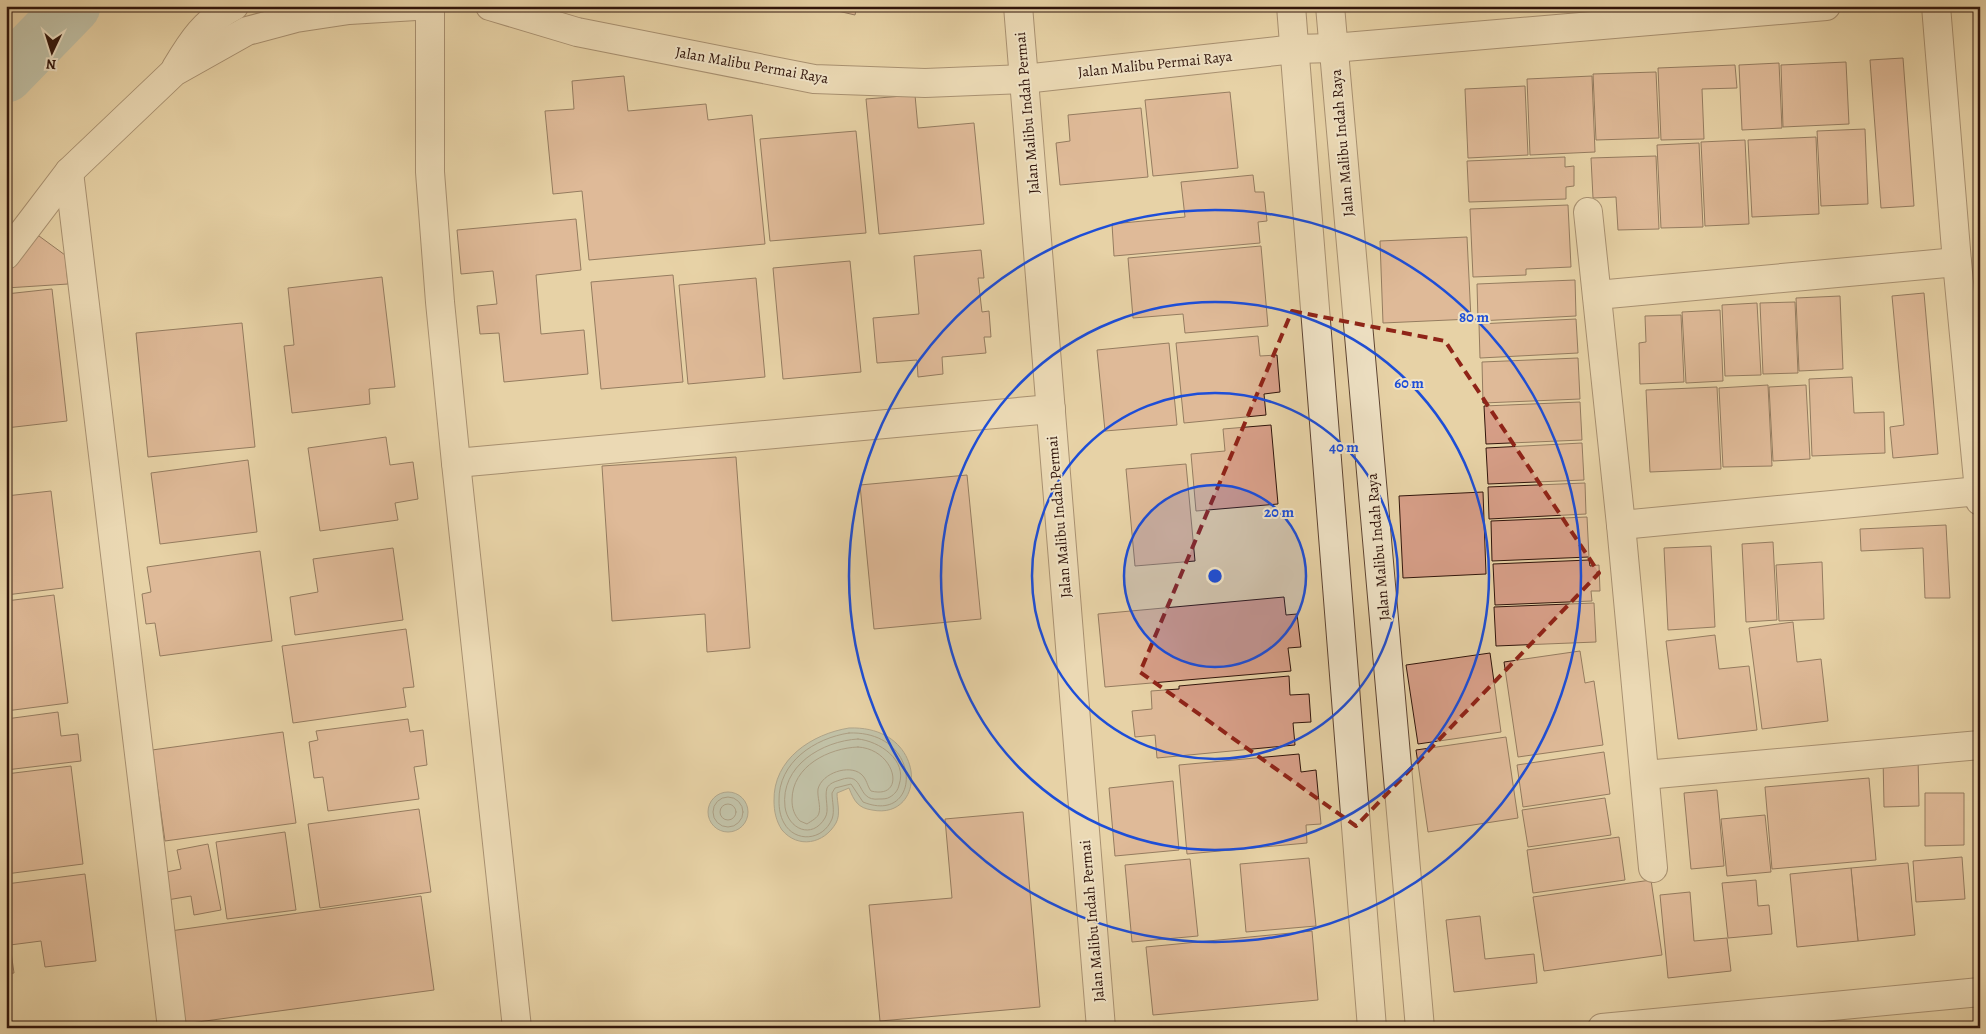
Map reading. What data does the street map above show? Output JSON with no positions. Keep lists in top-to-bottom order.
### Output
{
  "streets": {
    "street": ["Jalan Malibu Permai Raya", "Jalan Malibu Indah Permai", "Jalan Malibu Indah Raya"]
  },
  "crossings": [
    ["Jalan Malibu Permai Raya", "Jalan Malibu Indah Permai"],
    ["Jalan Malibu Permai Raya", "Jalan Malibu Indah Raya"]
  ],
  "north": "bottom",
  "rings": [
    "80 m",
    "60 m",
    "40 m",
    "20 m"
  ]
}
